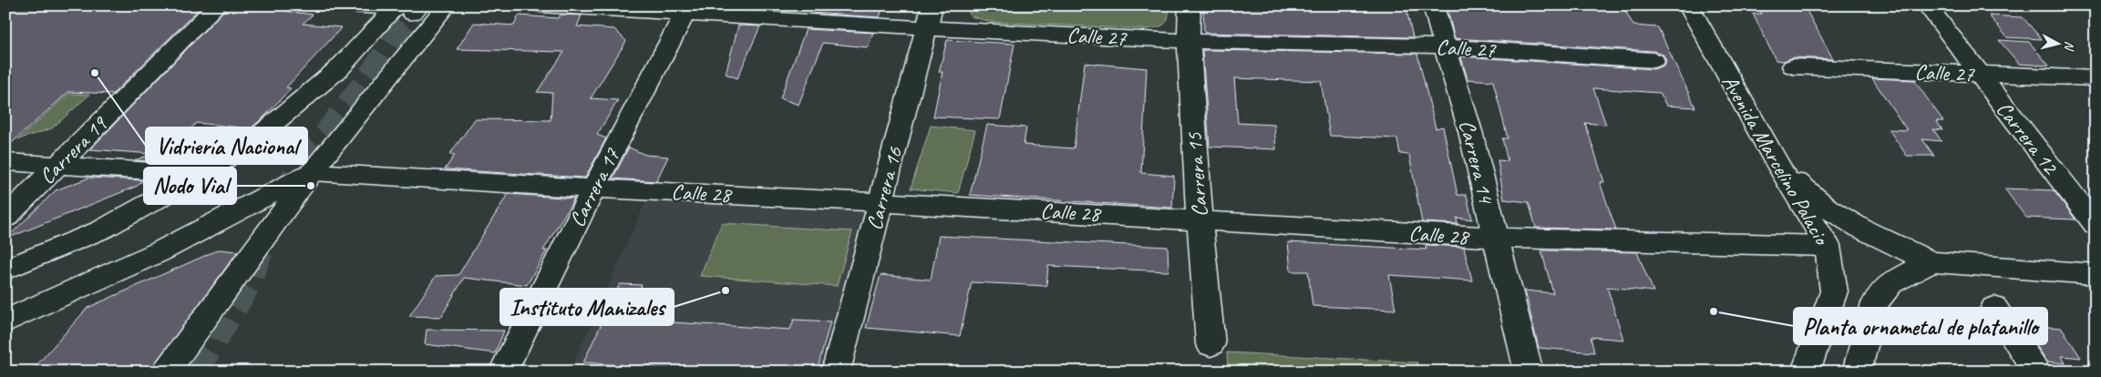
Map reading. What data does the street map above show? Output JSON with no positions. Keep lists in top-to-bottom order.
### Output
{
  "streets": {
    "street": [
      "Calle 27",
      "Carrera 12",
      "Carrera 19",
      "Avenida Marcelino Palacio",
      "Carrera 14",
      "Carrera 15",
      "Carrera 17",
      "Carrera 16",
      "Calle 28"
    ]
  },
  "crossings": [
    ["Calle 27", "Carrera 12"],
    ["Calle 27", "Carrera 14"],
    ["Calle 27", "Carrera 15"],
    ["Calle 27", "Carrera 17"],
    ["Calle 27", "Carrera 16"],
    ["Avenida Marcelino Palacio", "Calle 28"],
    ["Carrera 14", "Calle 28"],
    ["Carrera 15", "Calle 28"],
    ["Carrera 17", "Calle 28"],
    ["Carrera 16", "Calle 28"]
  ],
  "places": [
    "Vidriería Nacional",
    "Nodo Vial",
    "Instituto Manizales",
    "Planta ornametal de platanillo"
  ],
  "north": "right"
}
